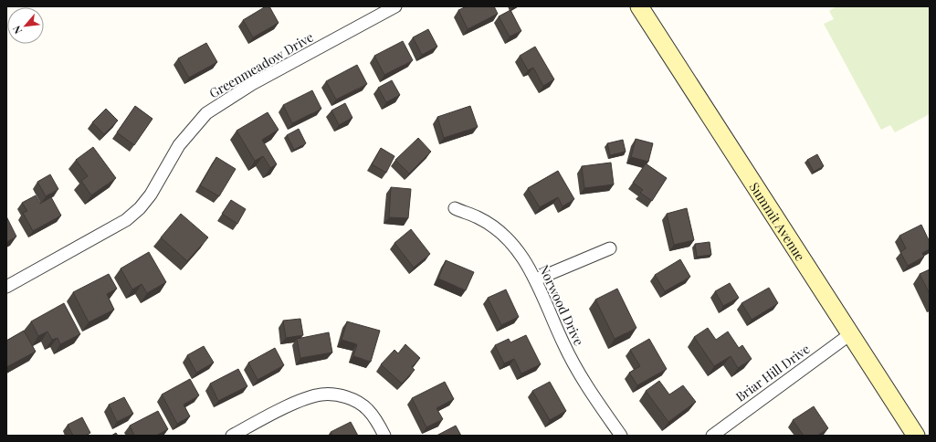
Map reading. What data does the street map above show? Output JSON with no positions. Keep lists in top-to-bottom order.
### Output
{
  "streets": {
    "main road": ["Summit Avenue"],
    "street": ["Greenmeadow Drive", "Norwood Drive", "Briar Hill Drive"]
  },
  "crossings": [
    ["Summit Avenue", "Briar Hill Drive"]
  ],
  "north": "bottom left"
}
